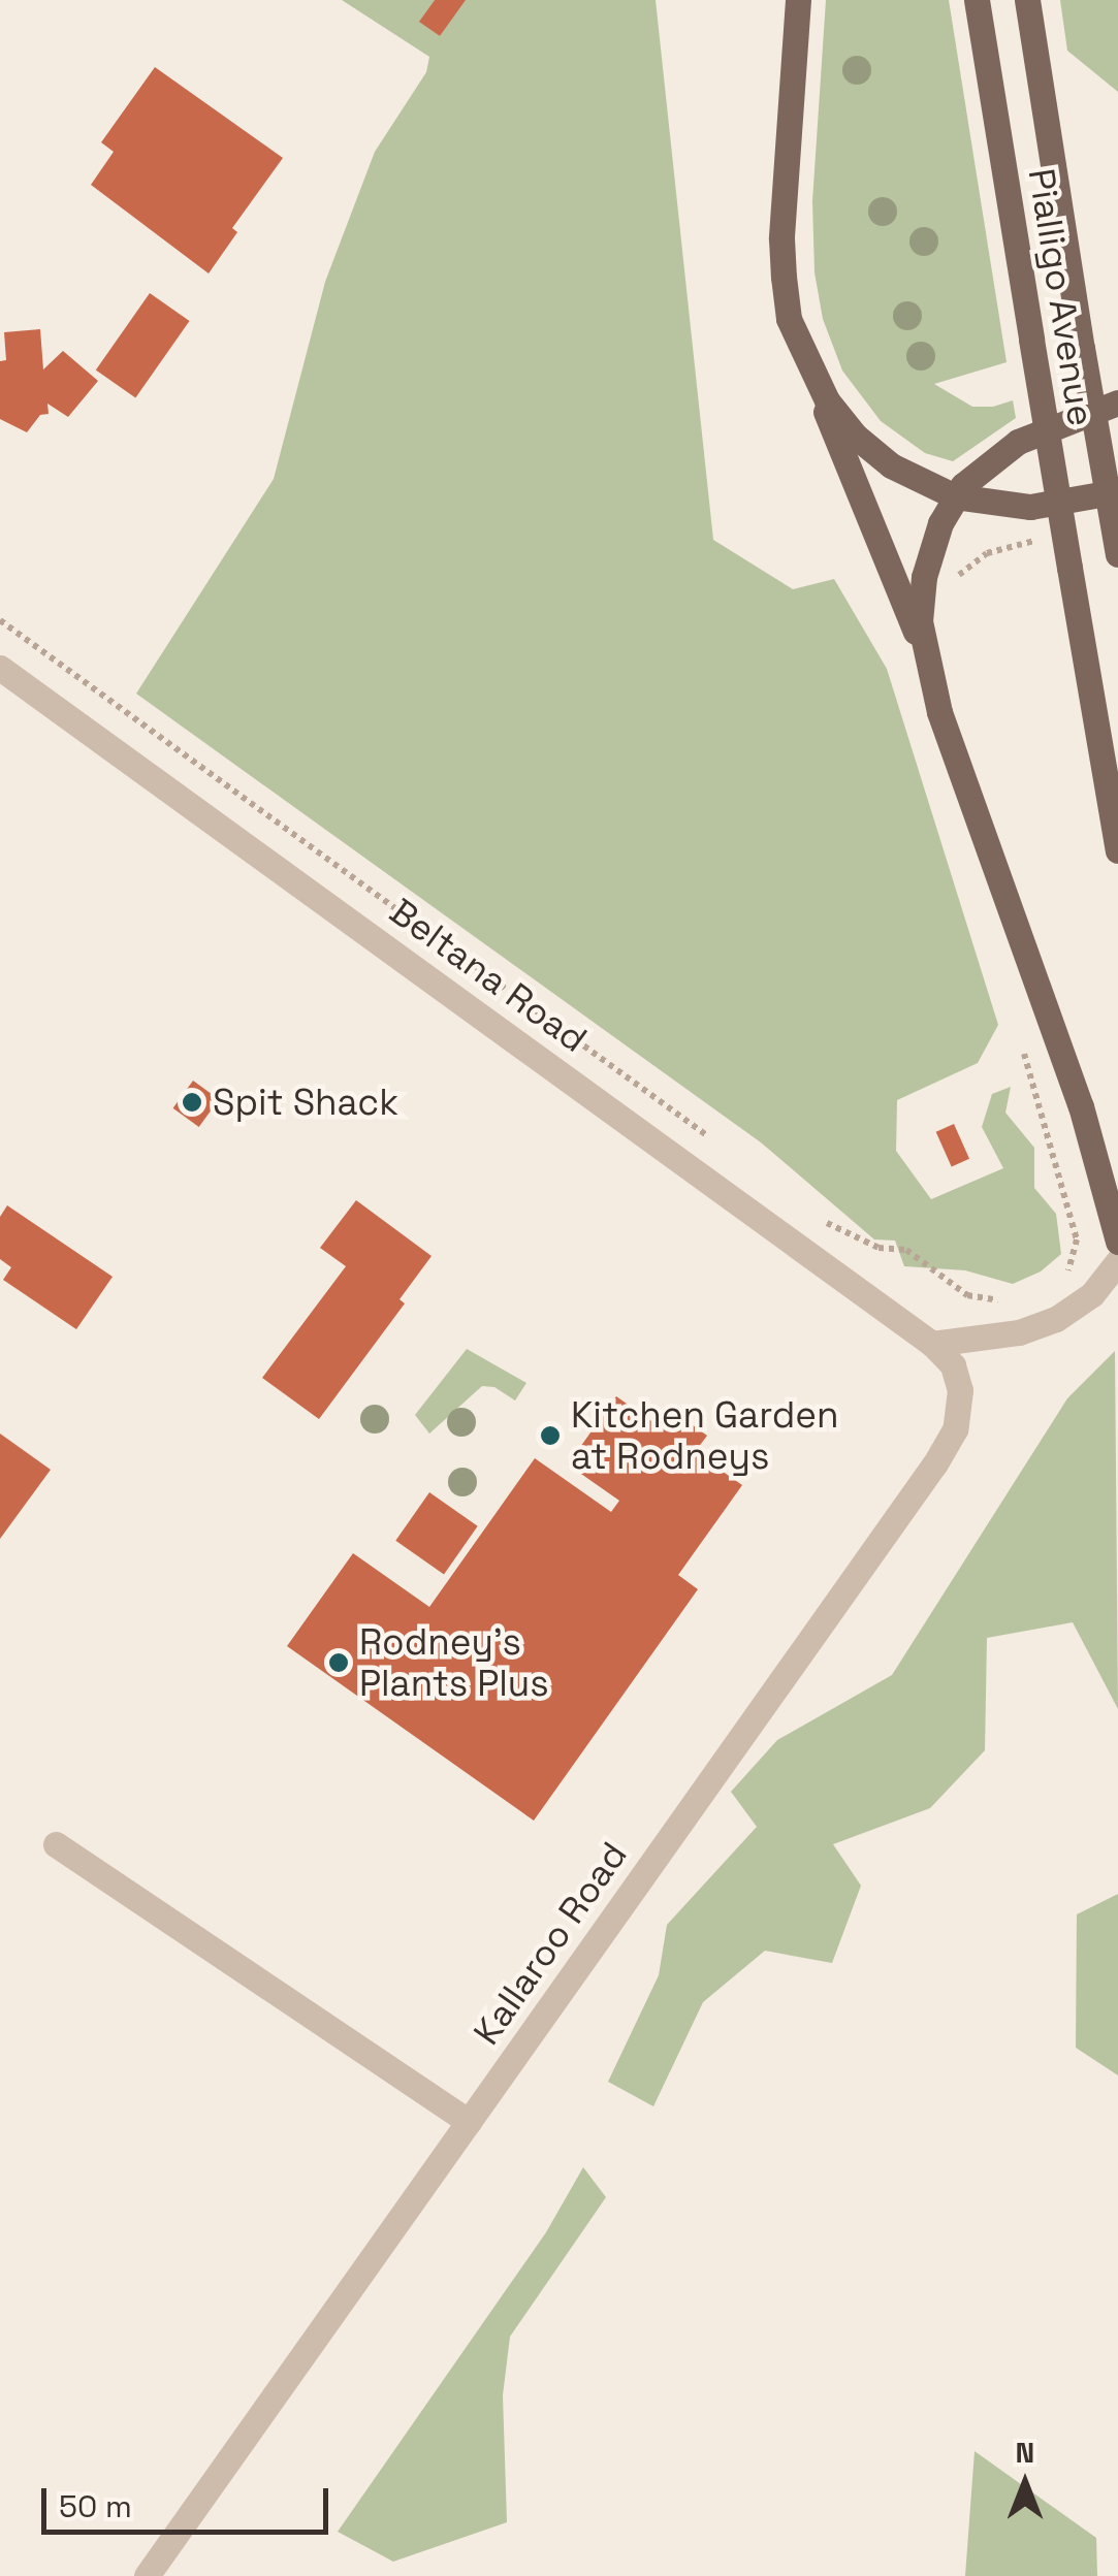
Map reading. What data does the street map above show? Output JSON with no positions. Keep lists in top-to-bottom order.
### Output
{
  "streets": {
    "main road": ["Pialligo Avenue"],
    "street": ["Beltana Road", "Kallaroo Road"]
  },
  "crossings": [
    ["Beltana Road", "Kallaroo Road"]
  ],
  "places": ["Spit Shack", "Kitchen Garden at Rodneys", "Rodney's Plants Plus"],
  "scale_bar": "50 m",
  "north": "top"
}
